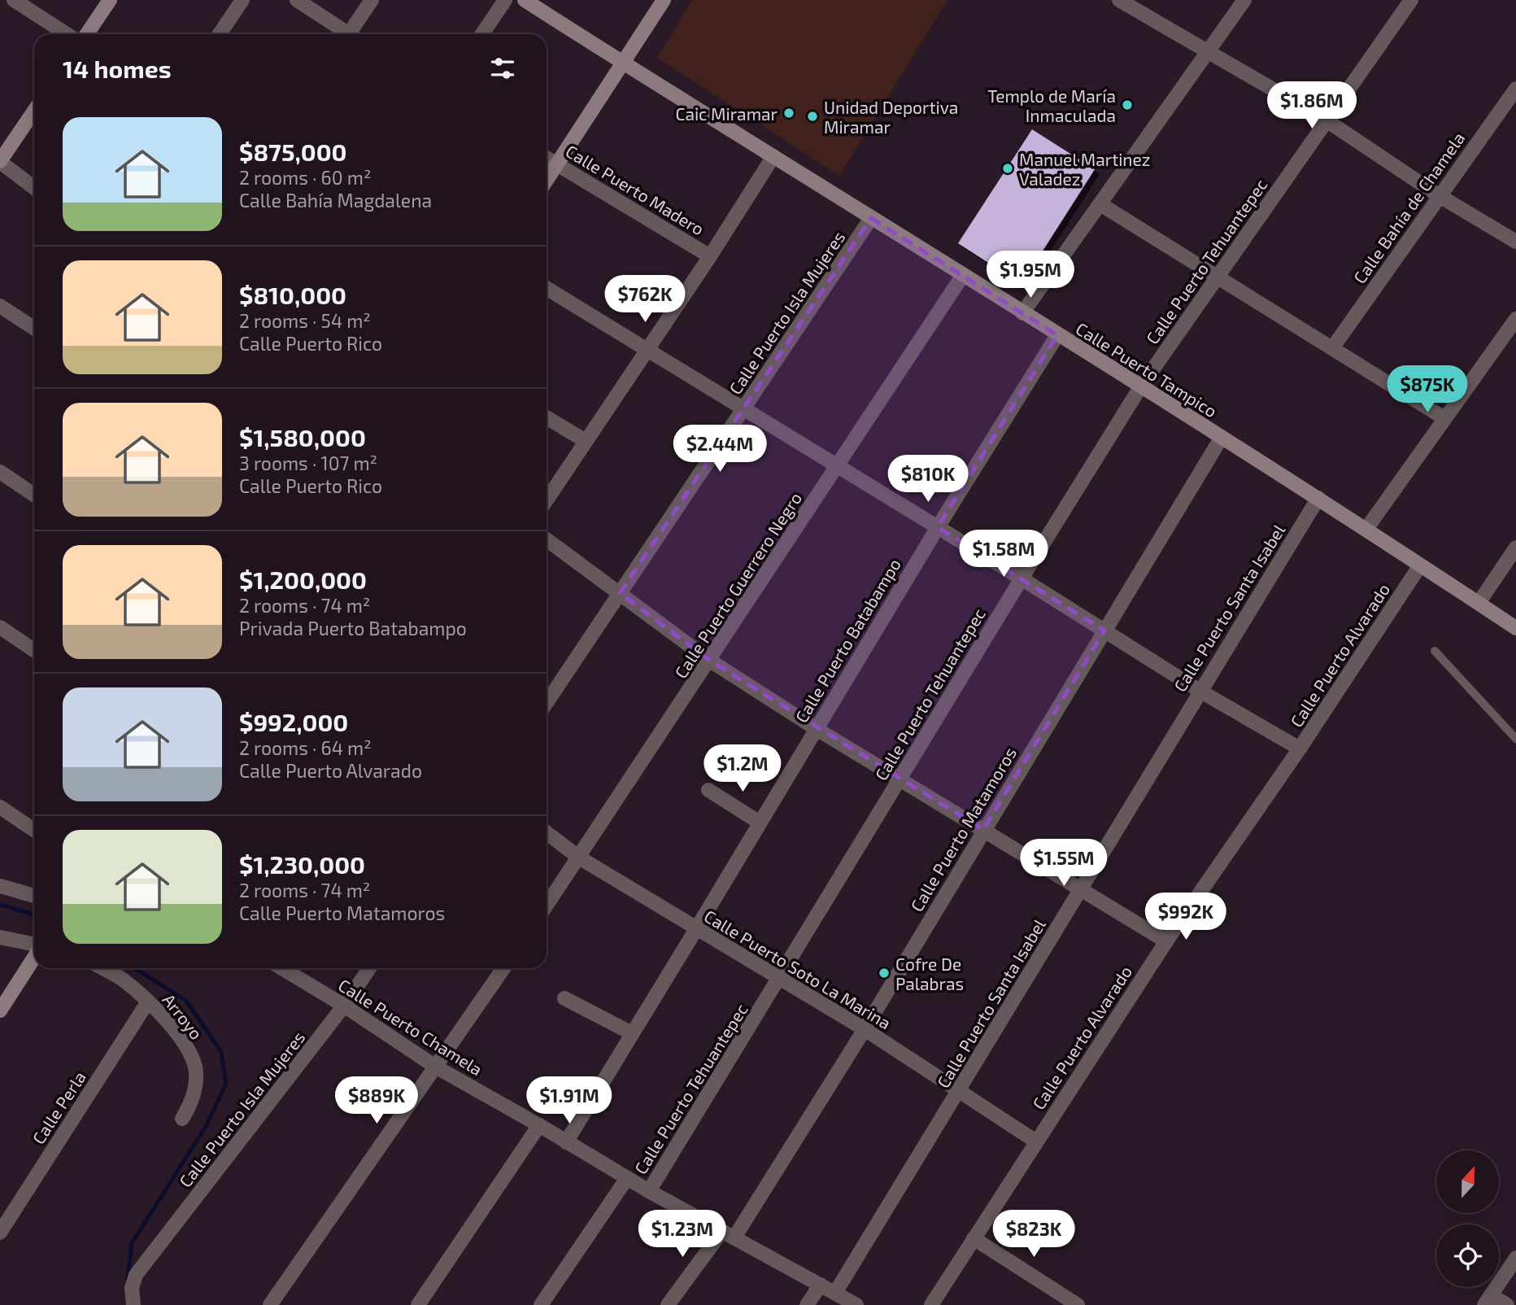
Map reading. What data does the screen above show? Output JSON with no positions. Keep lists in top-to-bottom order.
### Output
{
  "streets": {
    "street": [
      "Calle Puerto Madero",
      "Calle Bahía de Chamela",
      "Calle Puerto Tehuantepec",
      "Calle Puerto Isla Mujeres",
      "Calle Puerto Tampico",
      "Calle Puerto Guerrero Negro",
      "Calle Puerto Santa Isabel",
      "Calle Puerto Batabampo",
      "Calle Puerto Alvarado",
      "Calle Puerto Matamoros",
      "Calle Puerto Soto La Marina",
      "Arroyo",
      "Calle Puerto Chamela",
      "Calle Perla"
    ]
  },
  "crossings": [
    ["Calle Puerto Tehuantepec", "Calle Puerto Tampico"],
    ["Calle Puerto Tehuantepec", "Calle Puerto Soto La Marina"],
    ["Calle Puerto Tehuantepec", "Calle Puerto Chamela"],
    ["Calle Puerto Isla Mujeres", "Calle Puerto Tampico"],
    ["Calle Puerto Isla Mujeres", "Calle Puerto Chamela"],
    ["Calle Puerto Tampico", "Calle Puerto Guerrero Negro"],
    ["Calle Puerto Tampico", "Calle Puerto Santa Isabel"],
    ["Calle Puerto Tampico", "Calle Puerto Batabampo"],
    ["Calle Puerto Tampico", "Calle Puerto Alvarado"],
    ["Calle Puerto Tampico", "Calle Puerto Matamoros"],
    ["Calle Puerto Guerrero Negro", "Calle Puerto Soto La Marina"],
    ["Calle Puerto Santa Isabel", "Calle Puerto Soto La Marina"],
    ["Calle Puerto Santa Isabel", "Calle Puerto Chamela"],
    ["Calle Puerto Batabampo", "Calle Puerto Soto La Marina"],
    ["Calle Puerto Batabampo", "Calle Puerto Chamela"],
    ["Calle Puerto Alvarado", "Calle Puerto Soto La Marina"],
    ["Calle Puerto Matamoros", "Calle Puerto Soto La Marina"],
    ["Calle Puerto Matamoros", "Calle Puerto Chamela"],
    ["Arroyo", "Calle Perla"]
  ],
  "places": [
    "Templo de María Inmaculada",
    "Caic Miramar",
    "Unidad Deportiva Miramar",
    "Manuel Martinez Valadez",
    "Cofre De Palabras"
  ],
  "north": "top",
  "page": {
    "heading": "14 homes",
    "price": [
      "$1.86M",
      "$1.95M",
      "$762K",
      "$875K",
      "$2.44M",
      "$810K",
      "$1.58M",
      "$1.2M",
      "$1.55M",
      "$992K",
      "$889K",
      "$1.91M",
      "$1.23M",
      "$823K"
    ],
    "list": [
      {
        "name": "$875,000",
        "note": "2 rooms · 60 m² · Calle Bahía Magdalena"
      },
      {
        "name": "$810,000",
        "note": "2 rooms · 54 m² · Calle Puerto Rico"
      },
      {
        "name": "$1,580,000",
        "note": "3 rooms · 107 m² · Calle Puerto Rico"
      },
      {
        "name": "$1,200,000",
        "note": "2 rooms · 74 m² · Privada Puerto Batabampo"
      },
      {
        "name": "$992,000",
        "note": "2 rooms · 64 m² · Calle Puerto Alvarado"
      },
      {
        "name": "$1,230,000",
        "note": "2 rooms · 74 m² · Calle Puerto Matamoros"
      }
    ]
  }
}
